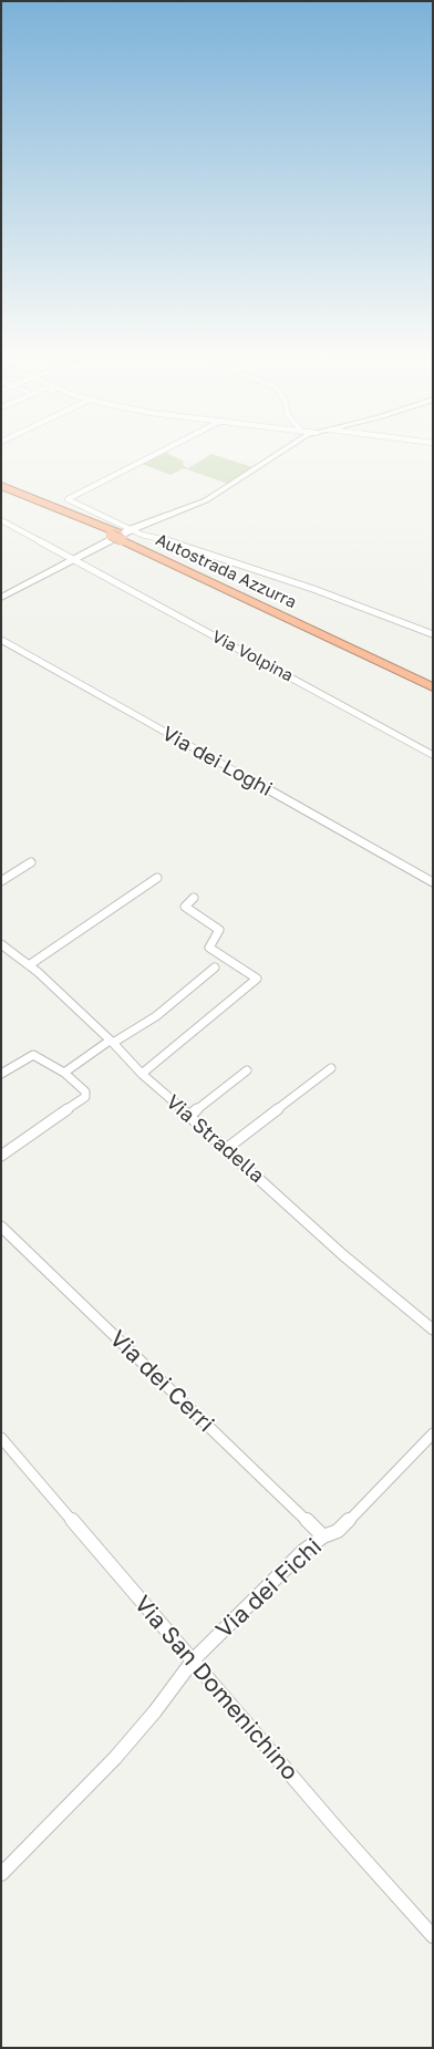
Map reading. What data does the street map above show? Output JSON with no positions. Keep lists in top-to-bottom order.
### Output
{
  "streets": {
    "highway": ["Autostrada Azzurra"],
    "street": [
      "Via Volpina",
      "Via dei Loghi",
      "Via Stradella",
      "Via dei Cerri",
      "Via dei Fichi",
      "Via San Domenichino"
    ]
  },
  "crossings": [
    ["Via dei Cerri", "Via dei Fichi"],
    ["Via dei Fichi", "Via San Domenichino"]
  ]
}
